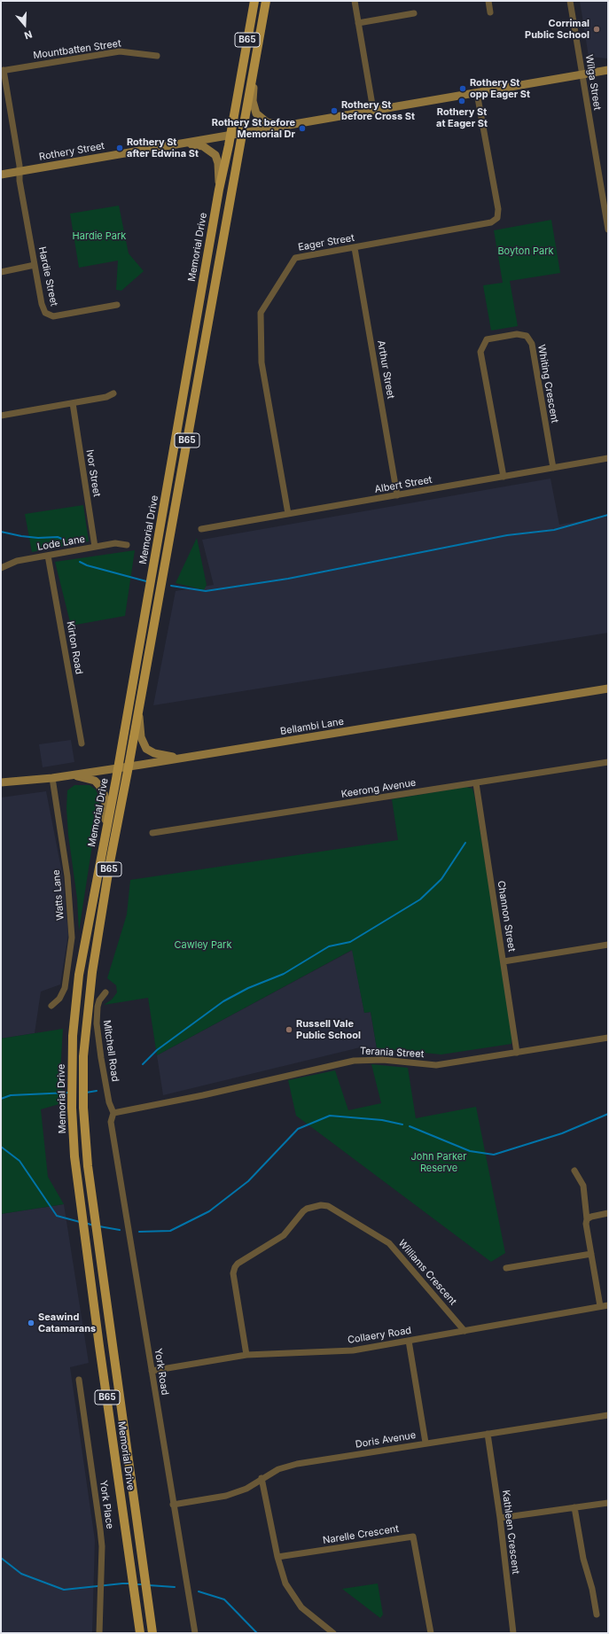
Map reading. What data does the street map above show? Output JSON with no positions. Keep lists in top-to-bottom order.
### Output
{
  "streets": {
    "main road": [
      "B65",
      "Rothery Street",
      "Memorial Drive",
      "Bellambi Lane"
    ],
    "street": [
      "Mountbatten Street",
      "Wilga Street",
      "Eager Street",
      "Hardie Street",
      "Arthur Street",
      "Whiting Crescent",
      "Ivor Street",
      "Albert Street",
      "Lode Lane",
      "Kirton Road",
      "Keerong Avenue",
      "Watts Lane",
      "Channon Street",
      "Mitchell Road",
      "Terania Street",
      "Williams Crescent",
      "Collaery Road",
      "York Road",
      "Doris Avenue",
      "York Place",
      "Kathleen Crescent",
      "Narelle Crescent"
    ]
  },
  "crossings": [
    ["Mountbatten Street", "Hardie Street"],
    ["Wilga Street", "Rothery Street"],
    ["Rothery Street", "Eager Street"],
    ["Rothery Street", "Memorial Drive"],
    ["Rothery Street", "Hardie Street"],
    ["Eager Street", "Arthur Street"],
    ["Eager Street", "Albert Street"],
    ["Memorial Drive", "Bellambi Lane"],
    ["Arthur Street", "Albert Street"],
    ["Whiting Crescent", "Albert Street"],
    ["Ivor Street", "Lode Lane"],
    ["Lode Lane", "Kirton Road"],
    ["Bellambi Lane", "Watts Lane"],
    ["Keerong Avenue", "Channon Street"],
    ["Channon Street", "Terania Street"],
    ["Mitchell Road", "Terania Street"],
    ["Mitchell Road", "York Road"],
    ["Terania Street", "York Road"],
    ["Williams Crescent", "Collaery Road"],
    ["Collaery Road", "York Road"],
    ["York Road", "Doris Avenue"],
    ["Doris Avenue", "Kathleen Crescent"]
  ],
  "parks": [
    "Hardie Park",
    "Boyton Park",
    "Cawley Park",
    "John Parker Reserve"
  ],
  "places": [
    "Corrimal Public School",
    "Rothery St opp Eager St",
    "Rothery St at Eager St",
    "Rothery St before Cross St",
    "Rothery St before Memorial Dr",
    "Rothery St after Edwina St",
    "Russell Vale Public School",
    "Seawind Catamarans"
  ],
  "north": "bottom"
}
